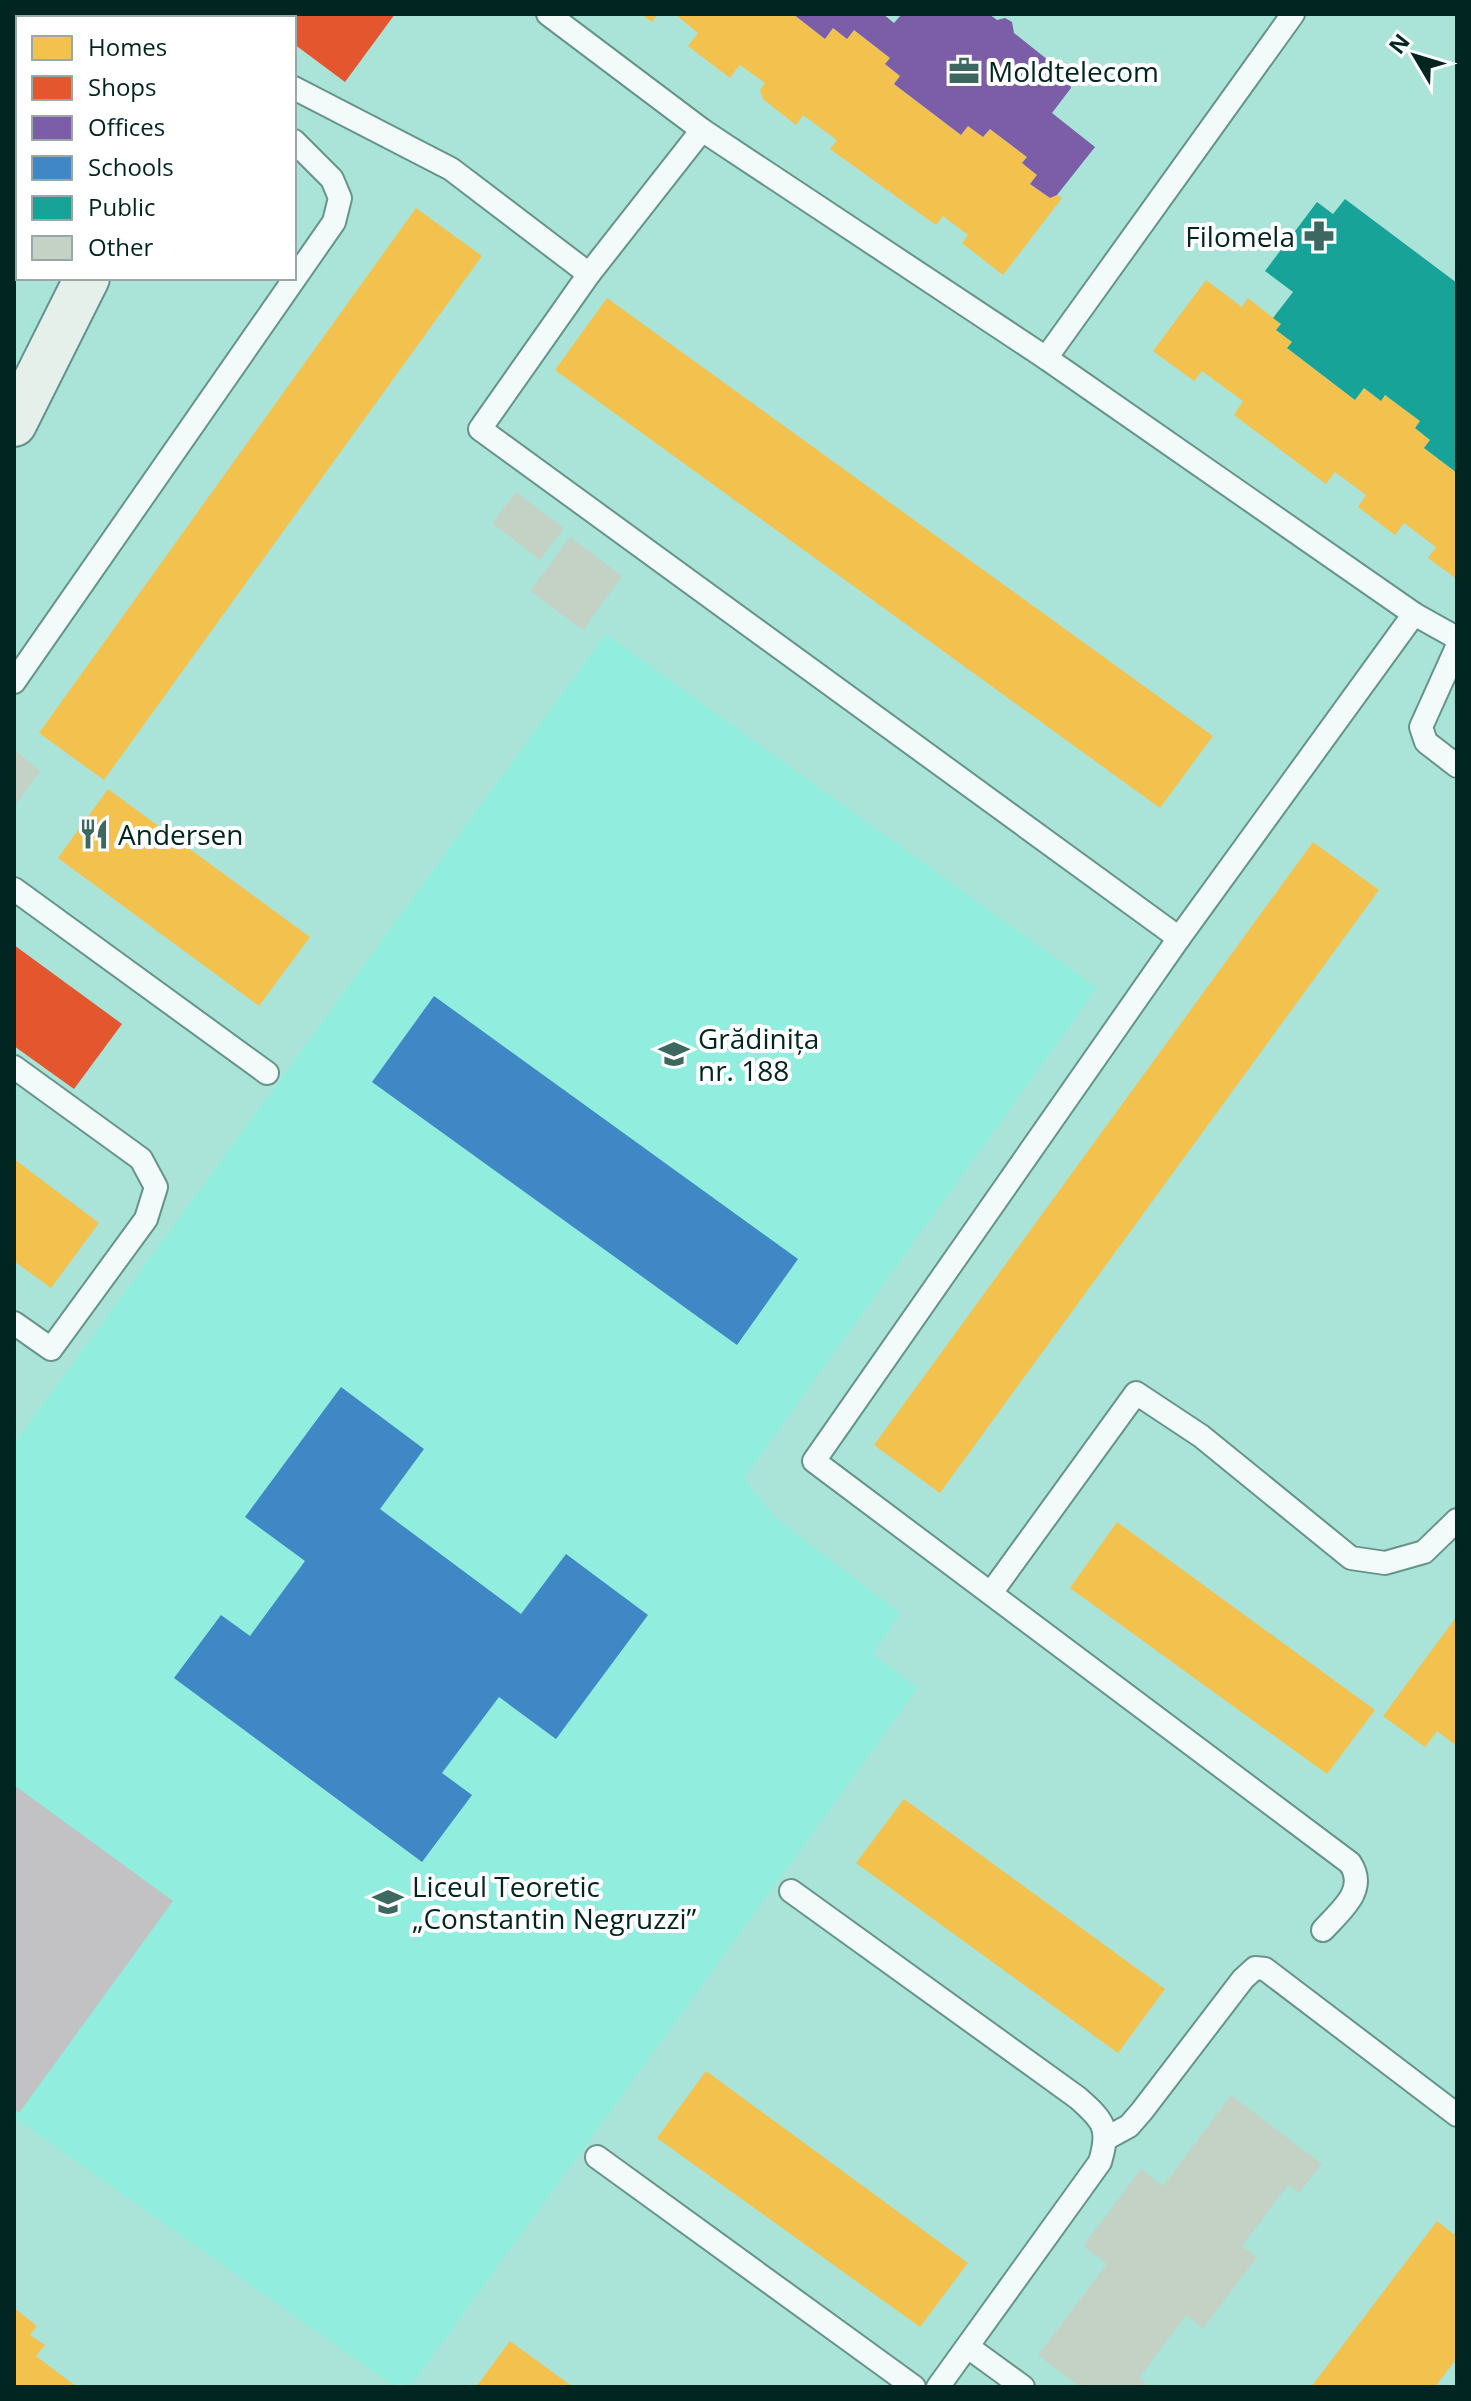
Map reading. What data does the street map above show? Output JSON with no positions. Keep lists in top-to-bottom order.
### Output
{
  "places": {
    "office": ["Moldtelecom"],
    "pharmacy": ["Filomela"],
    "restaurant": ["Andersen"],
    "school or university": ["Grădinița nr. 188", "Liceul Teoretic „Constantin Negruzzi”"]
  },
  "legend": [
    "Homes",
    "Shops",
    "Offices",
    "Schools",
    "Public",
    "Other"
  ],
  "north": "top left"
}
